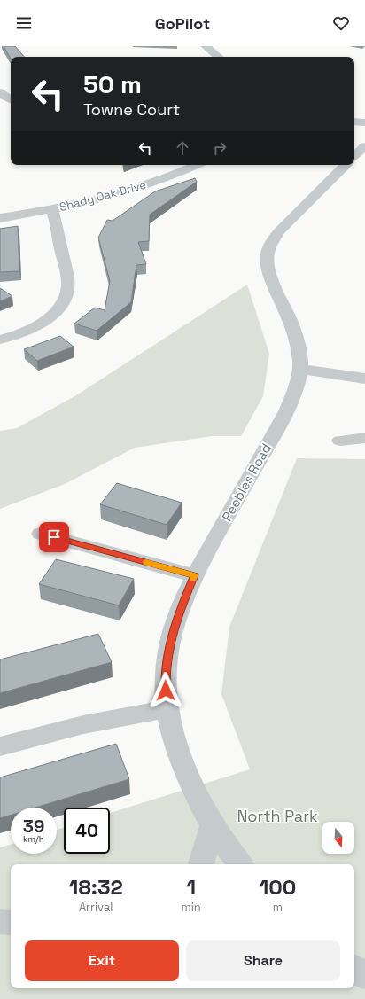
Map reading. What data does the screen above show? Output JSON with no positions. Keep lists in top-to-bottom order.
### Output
{
  "streets": {
    "street": ["Shady Oak Drive", "Peebles Road"]
  },
  "parks": ["North Park"],
  "north": "bottom",
  "page": {
    "header": "GoPilot",
    "turn": ["50 m", "Towne Court"],
    "speed": "39 km/h",
    "limit": "40",
    "eta": [
      "18:32",
      "Arrival",
      "1",
      "min",
      "100",
      "m"
    ],
    "buttons": ["Exit", "Share"]
  }
}
